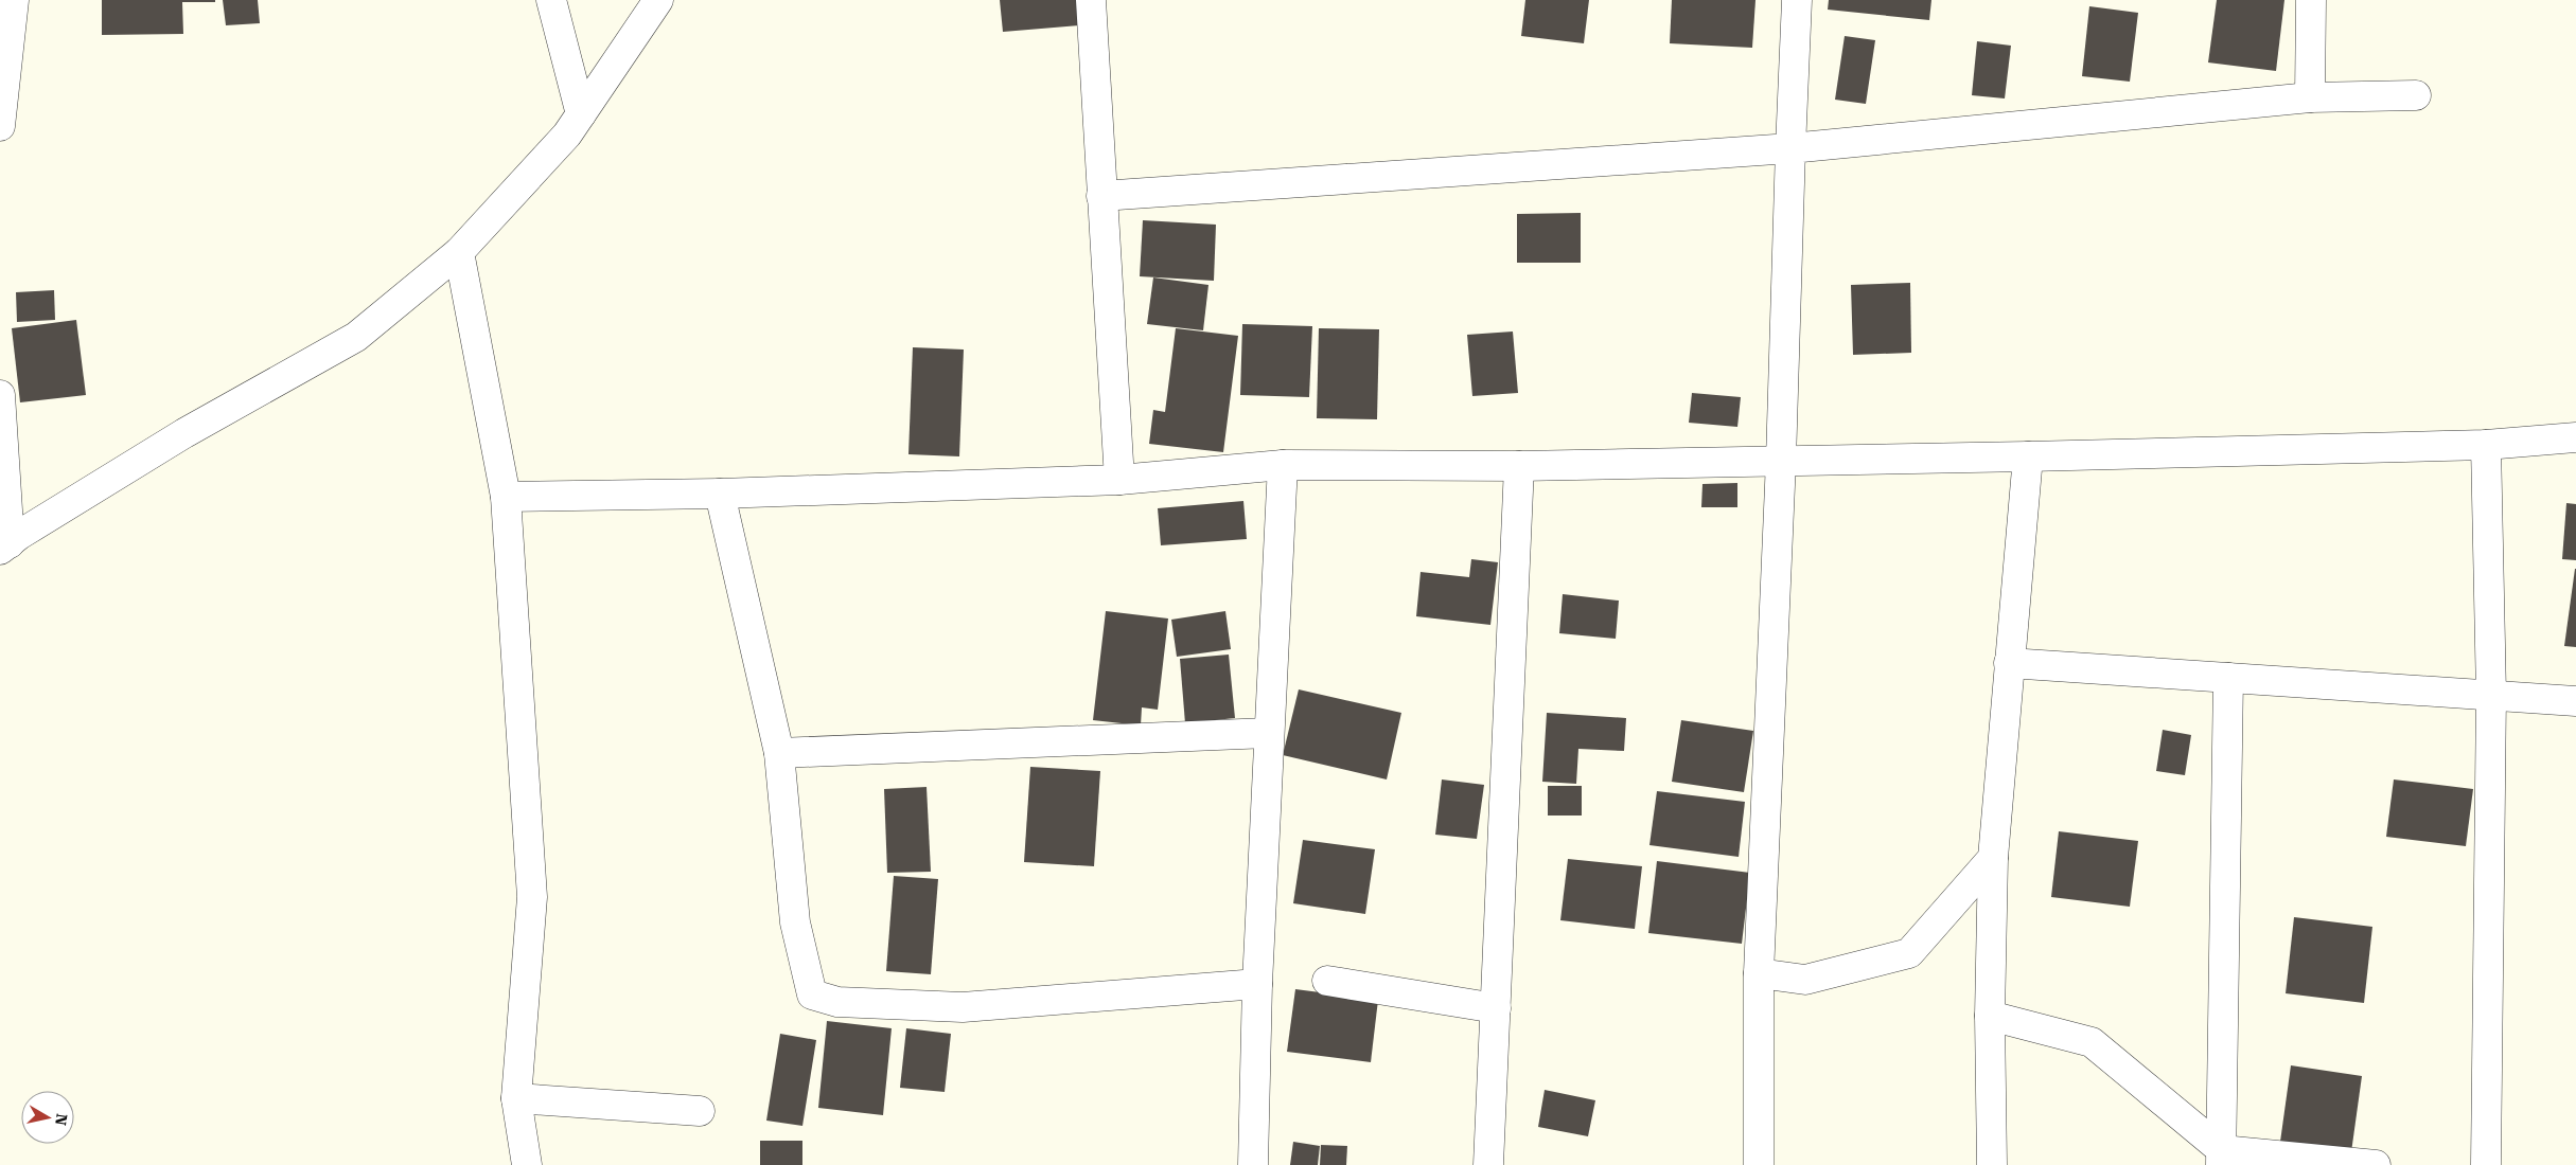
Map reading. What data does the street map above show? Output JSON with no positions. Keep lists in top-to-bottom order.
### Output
{
  "north": "right"
}
